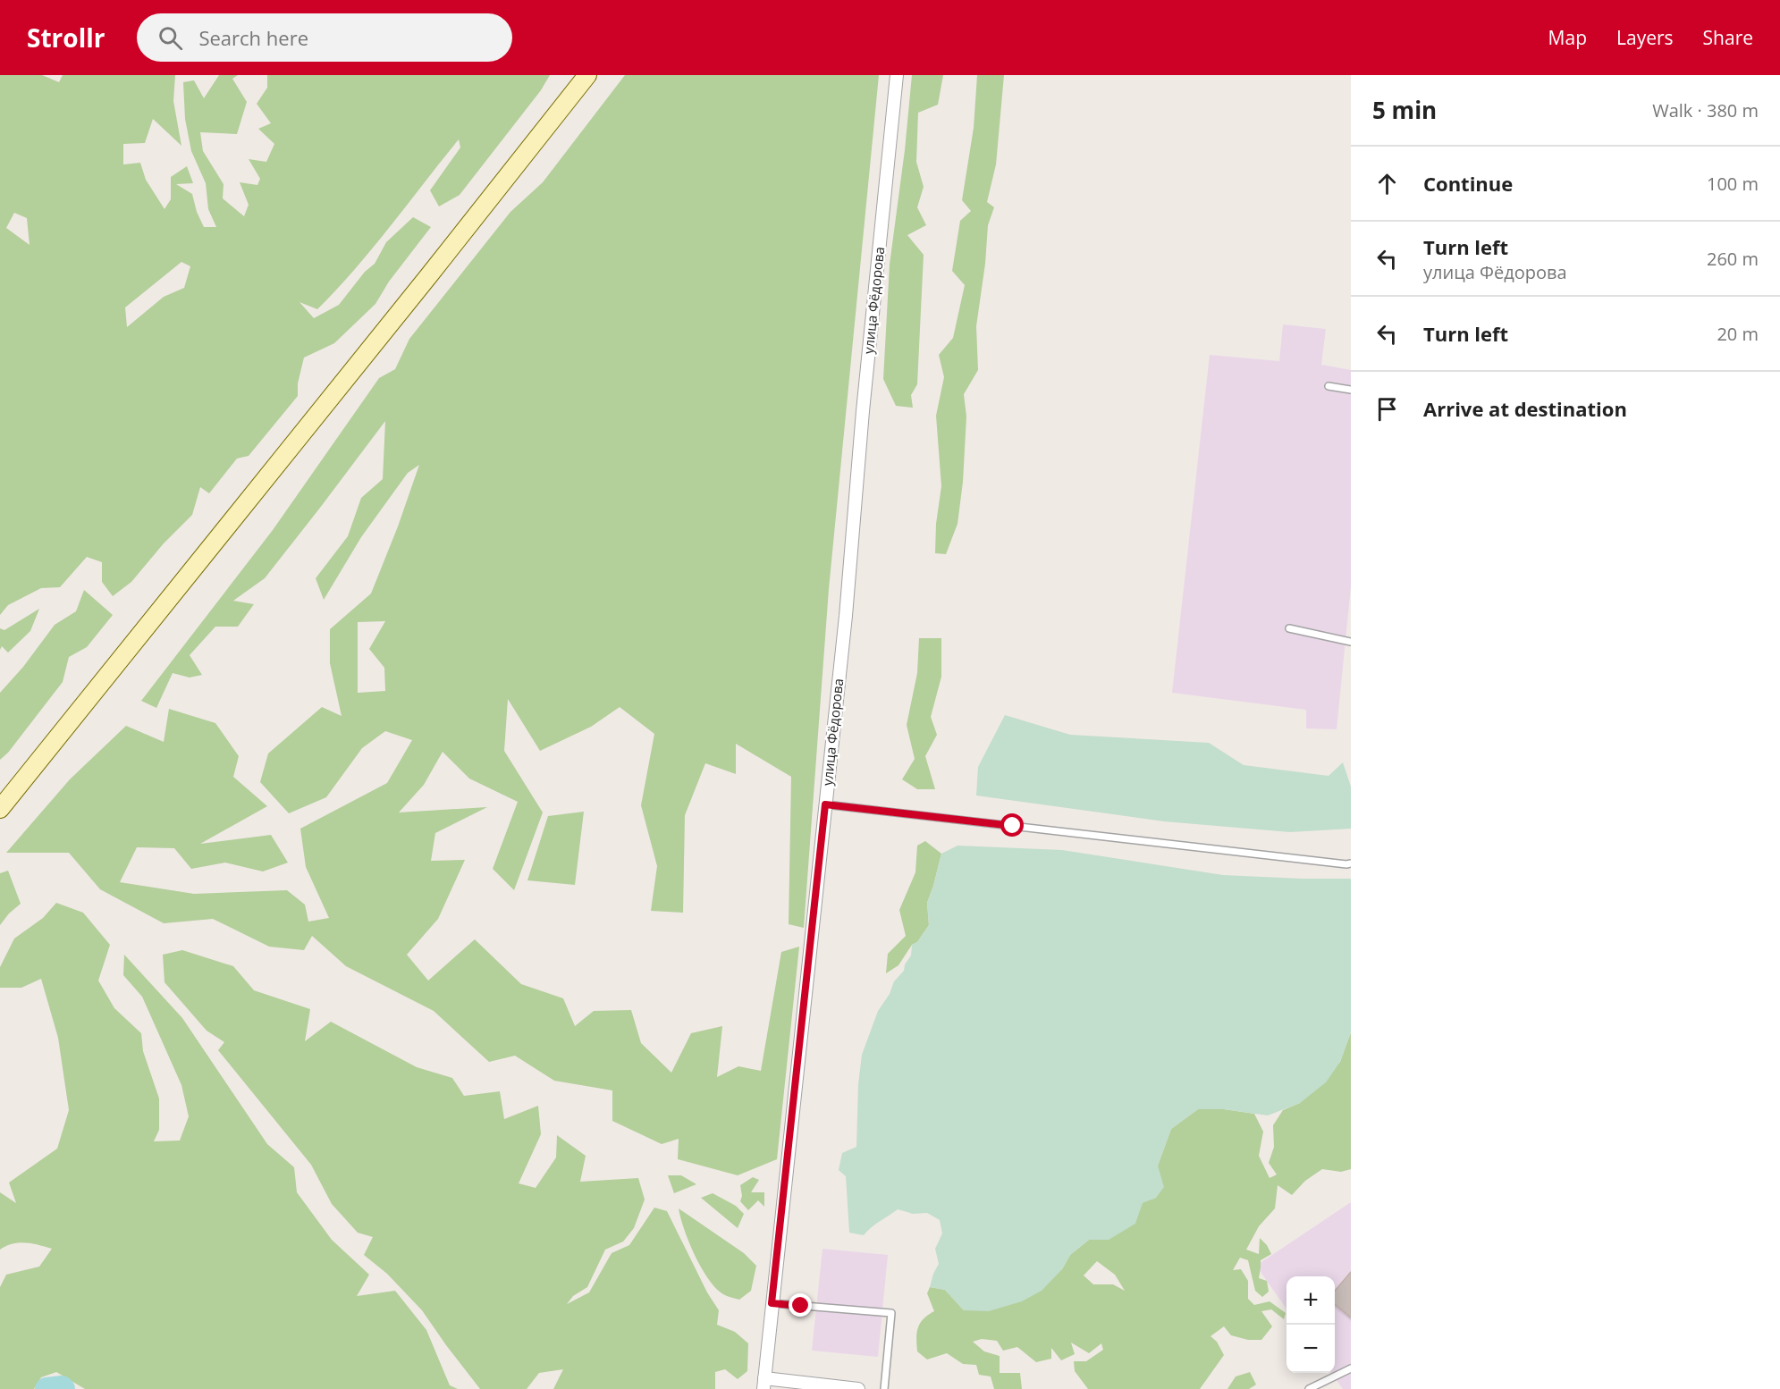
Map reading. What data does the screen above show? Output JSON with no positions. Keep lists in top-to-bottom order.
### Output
{
  "streets": {
    "street": ["улица Фёдорова"]
  },
  "page": {
    "header": "Strollr",
    "search": "Search here",
    "nav": ["Map", "Layers", "Share"],
    "heading": ["5 min", "Walk · 380 m"],
    "list": [
      ["Continue", "100 m"],
      ["Turn left", "улица Фёдорова", "260 m"],
      ["Turn left", "20 m"],
      "Arrive at destination"
    ],
    "map_buttons": ["+", "−"]
  }
}
